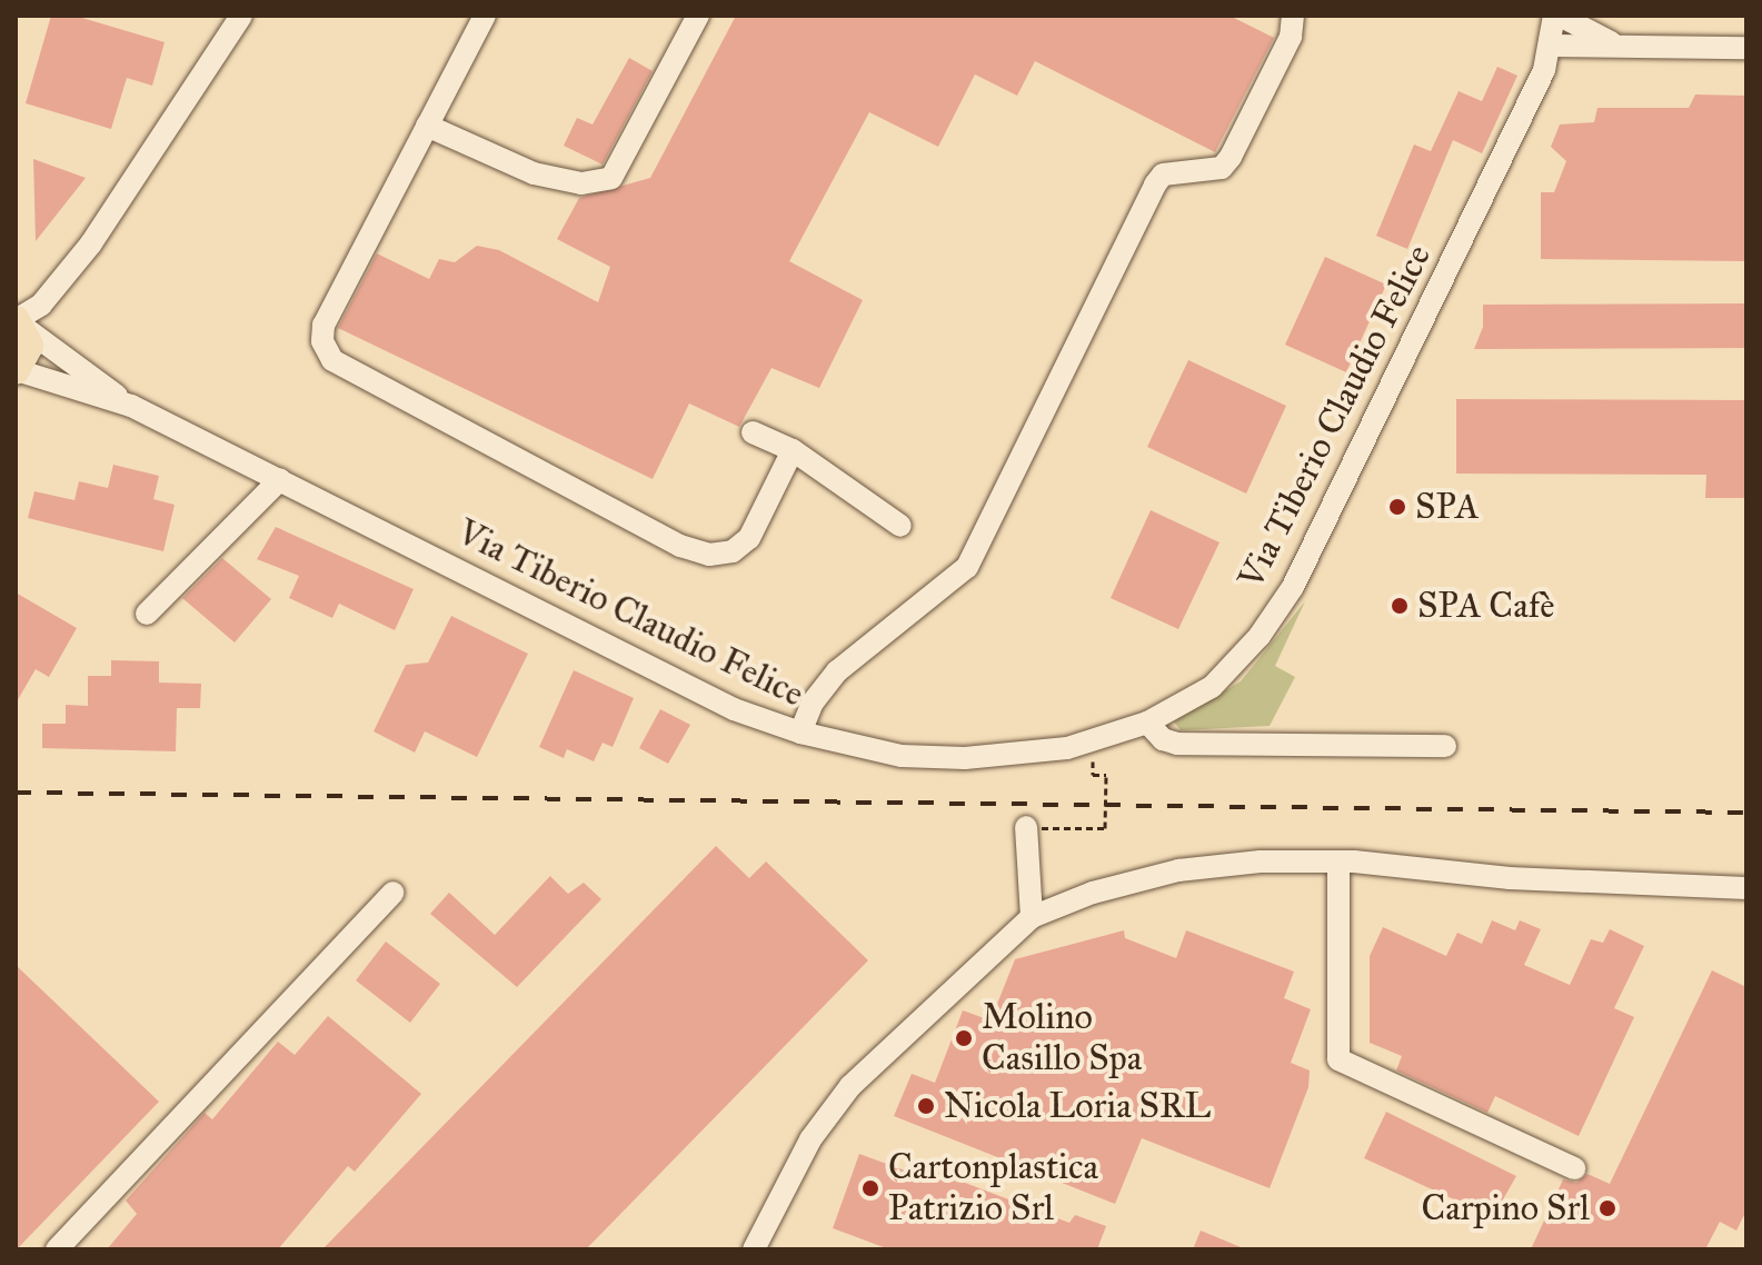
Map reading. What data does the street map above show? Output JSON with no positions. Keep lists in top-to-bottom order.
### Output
{
  "streets": {
    "street": ["Via Tiberio Claudio Felice"]
  },
  "places": [
    "SPA",
    "SPA Cafè",
    "Molino Casillo Spa",
    "Nicola Loria SRL",
    "Cartonplastica Patrizio Srl",
    "Carpino Srl"
  ]
}
